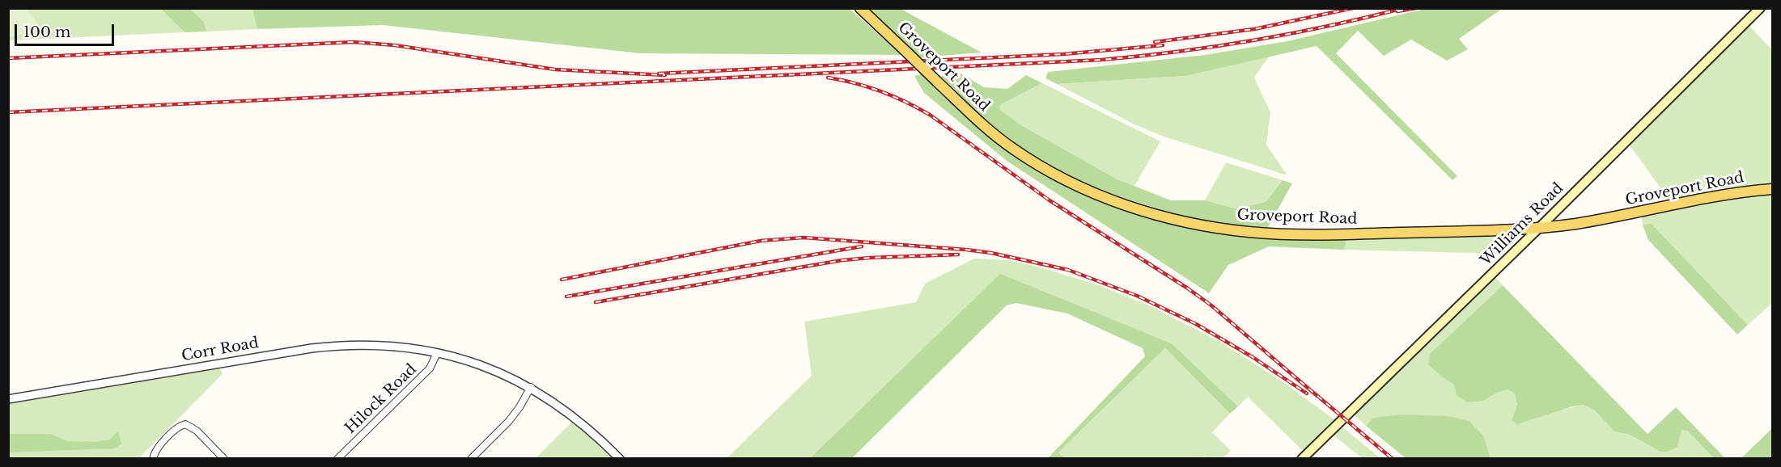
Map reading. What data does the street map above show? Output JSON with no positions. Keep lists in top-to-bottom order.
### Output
{
  "streets": {
    "main road": ["Groveport Road", "Williams Road"],
    "street": ["Corr Road", "Hilock Road"]
  },
  "crossings": [
    ["Groveport Road", "Williams Road"],
    ["Corr Road", "Hilock Road"]
  ],
  "scale_bar": "100 m"
}
